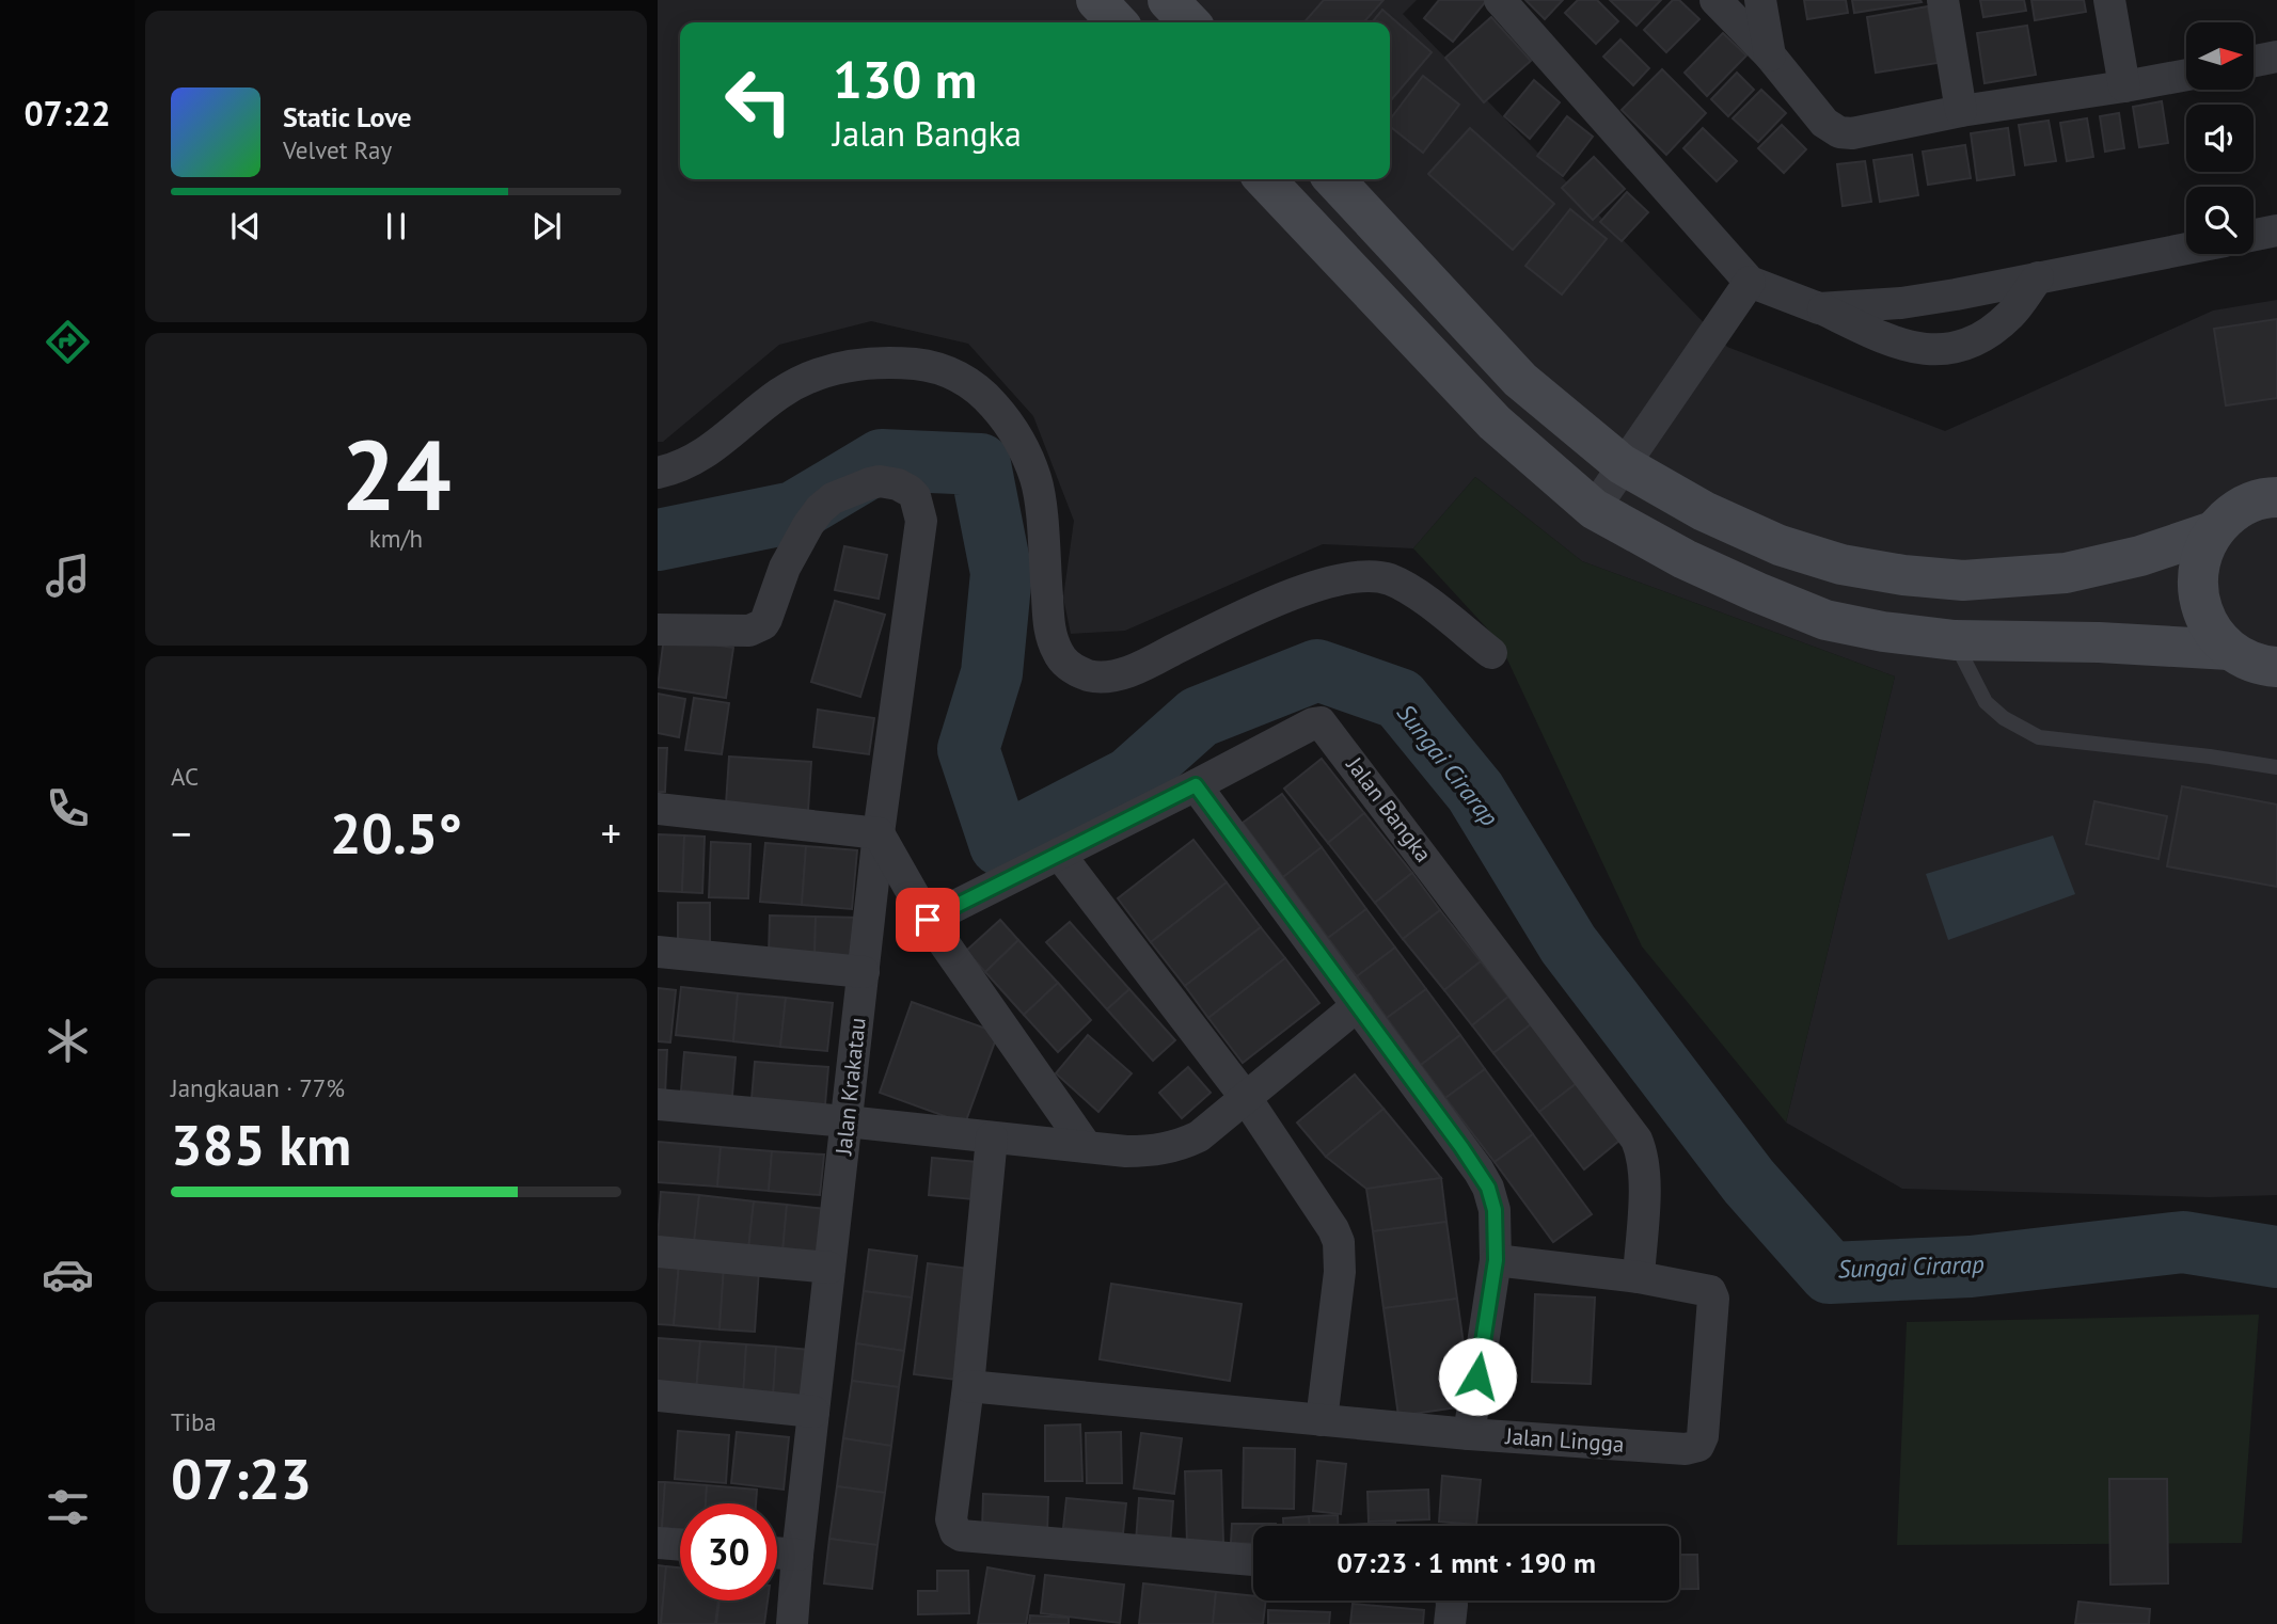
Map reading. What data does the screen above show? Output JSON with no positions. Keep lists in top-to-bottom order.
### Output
{
  "streets": {
    "street": ["Jalan Bangka", "Jalan Krakatau", "Jalan Lingga"]
  },
  "crossings": [
    ["Jalan Bangka", "Jalan Lingga"]
  ],
  "water": ["Sungai Cirarap"],
  "north": "right",
  "page": {
    "tabs": "07:22",
    "turn": ["130 m", "Jalan Bangka"],
    "song": ["Static Love", "Velvet Ray"],
    "tile": [
      ["24", "km/h"],
      "AC",
      ["Jangkauan · 77%", "385 km"],
      ["Tiba", "07:23"]
    ],
    "heat": ["−", "20.5°", "+"],
    "limit": "30",
    "trip": "07:23 · 1 mnt · 190 m"
  }
}
